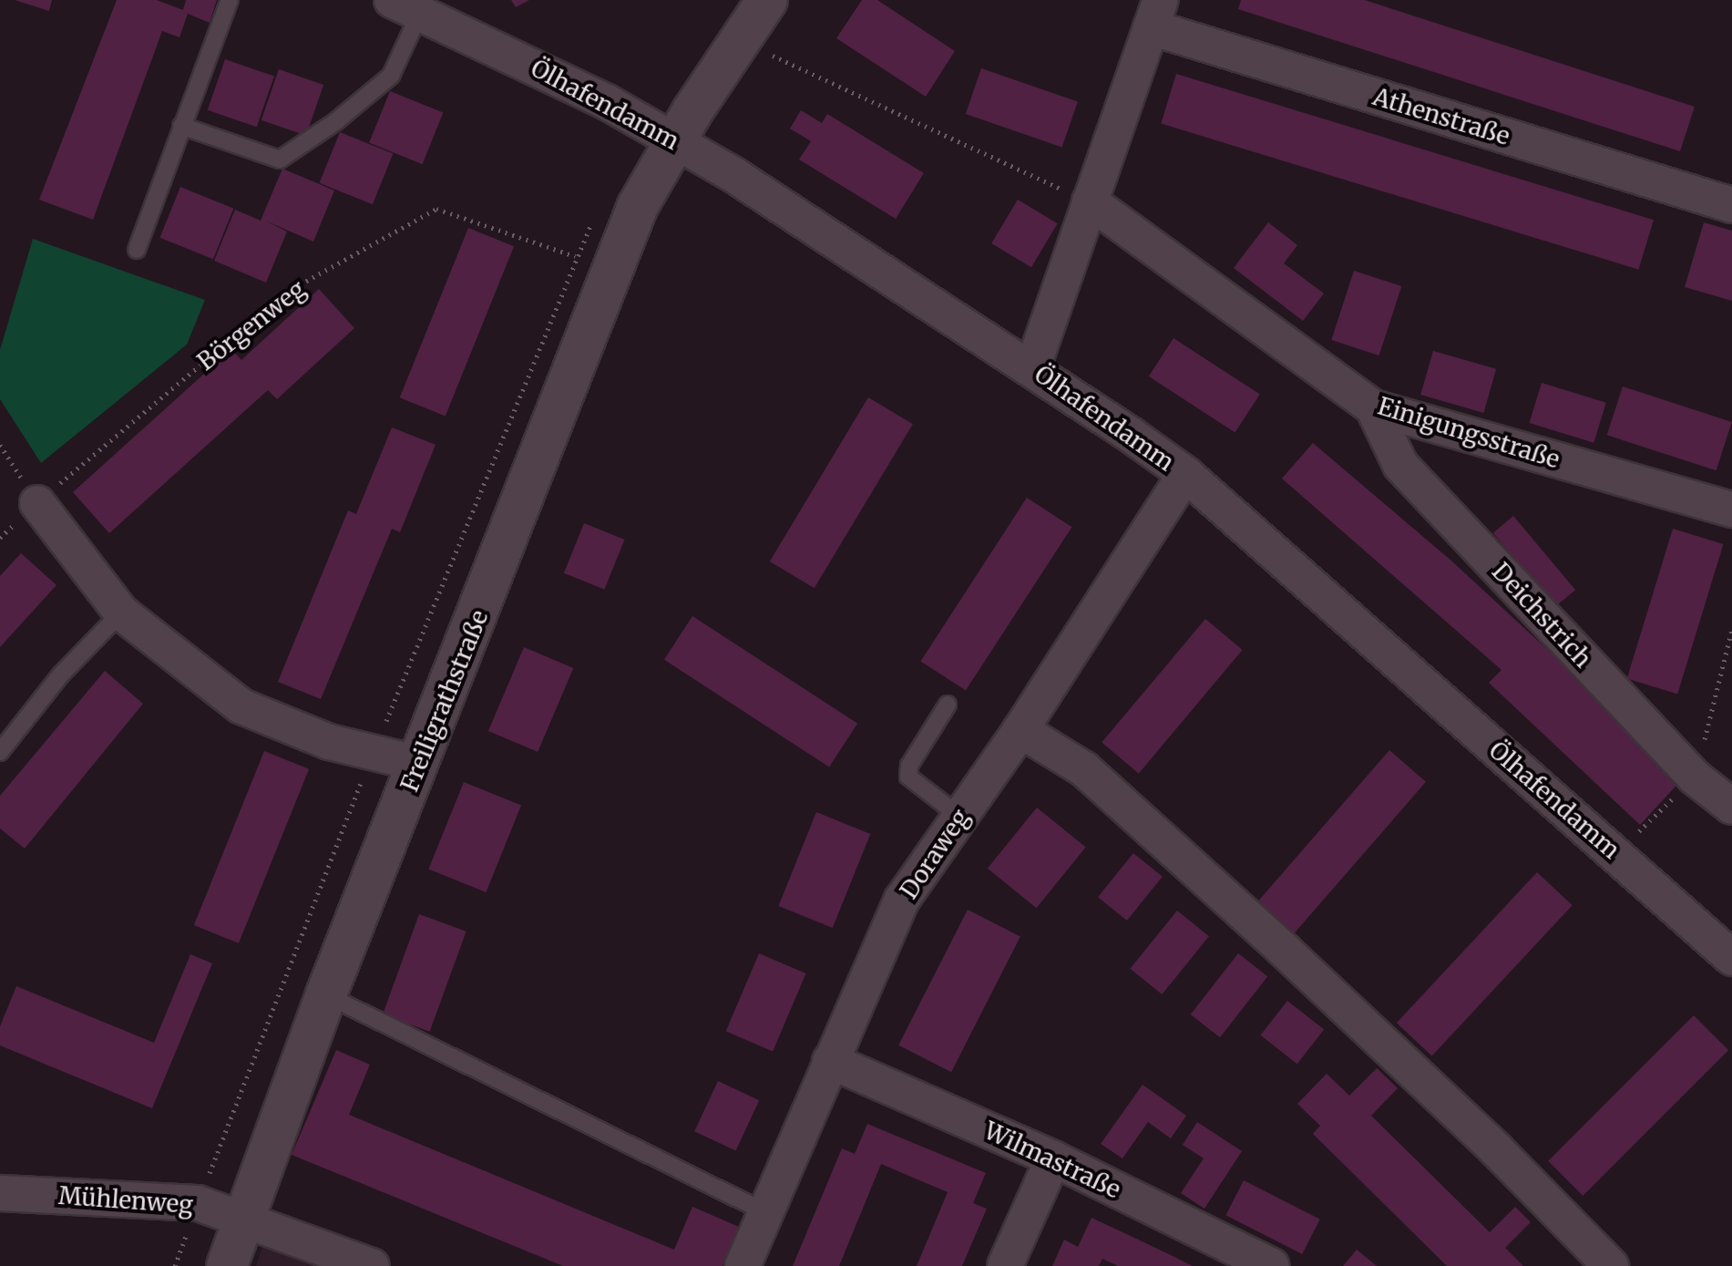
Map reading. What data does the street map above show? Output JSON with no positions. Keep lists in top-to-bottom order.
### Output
{
  "streets": {
    "street": [
      "Ölhafendamm",
      "Athenstraße",
      "Einigungsstraße",
      "Deichstrich",
      "Freiligrathstraße",
      "Doraweg",
      "Wilmastraße",
      "Mühlenweg"
    ],
    "path": ["Börgenweg"]
  },
  "crossings": [
    ["Ölhafendamm", "Freiligrathstraße"],
    ["Ölhafendamm", "Doraweg"],
    ["Einigungsstraße", "Deichstrich"],
    ["Freiligrathstraße", "Mühlenweg"],
    ["Doraweg", "Wilmastraße"]
  ]
}
